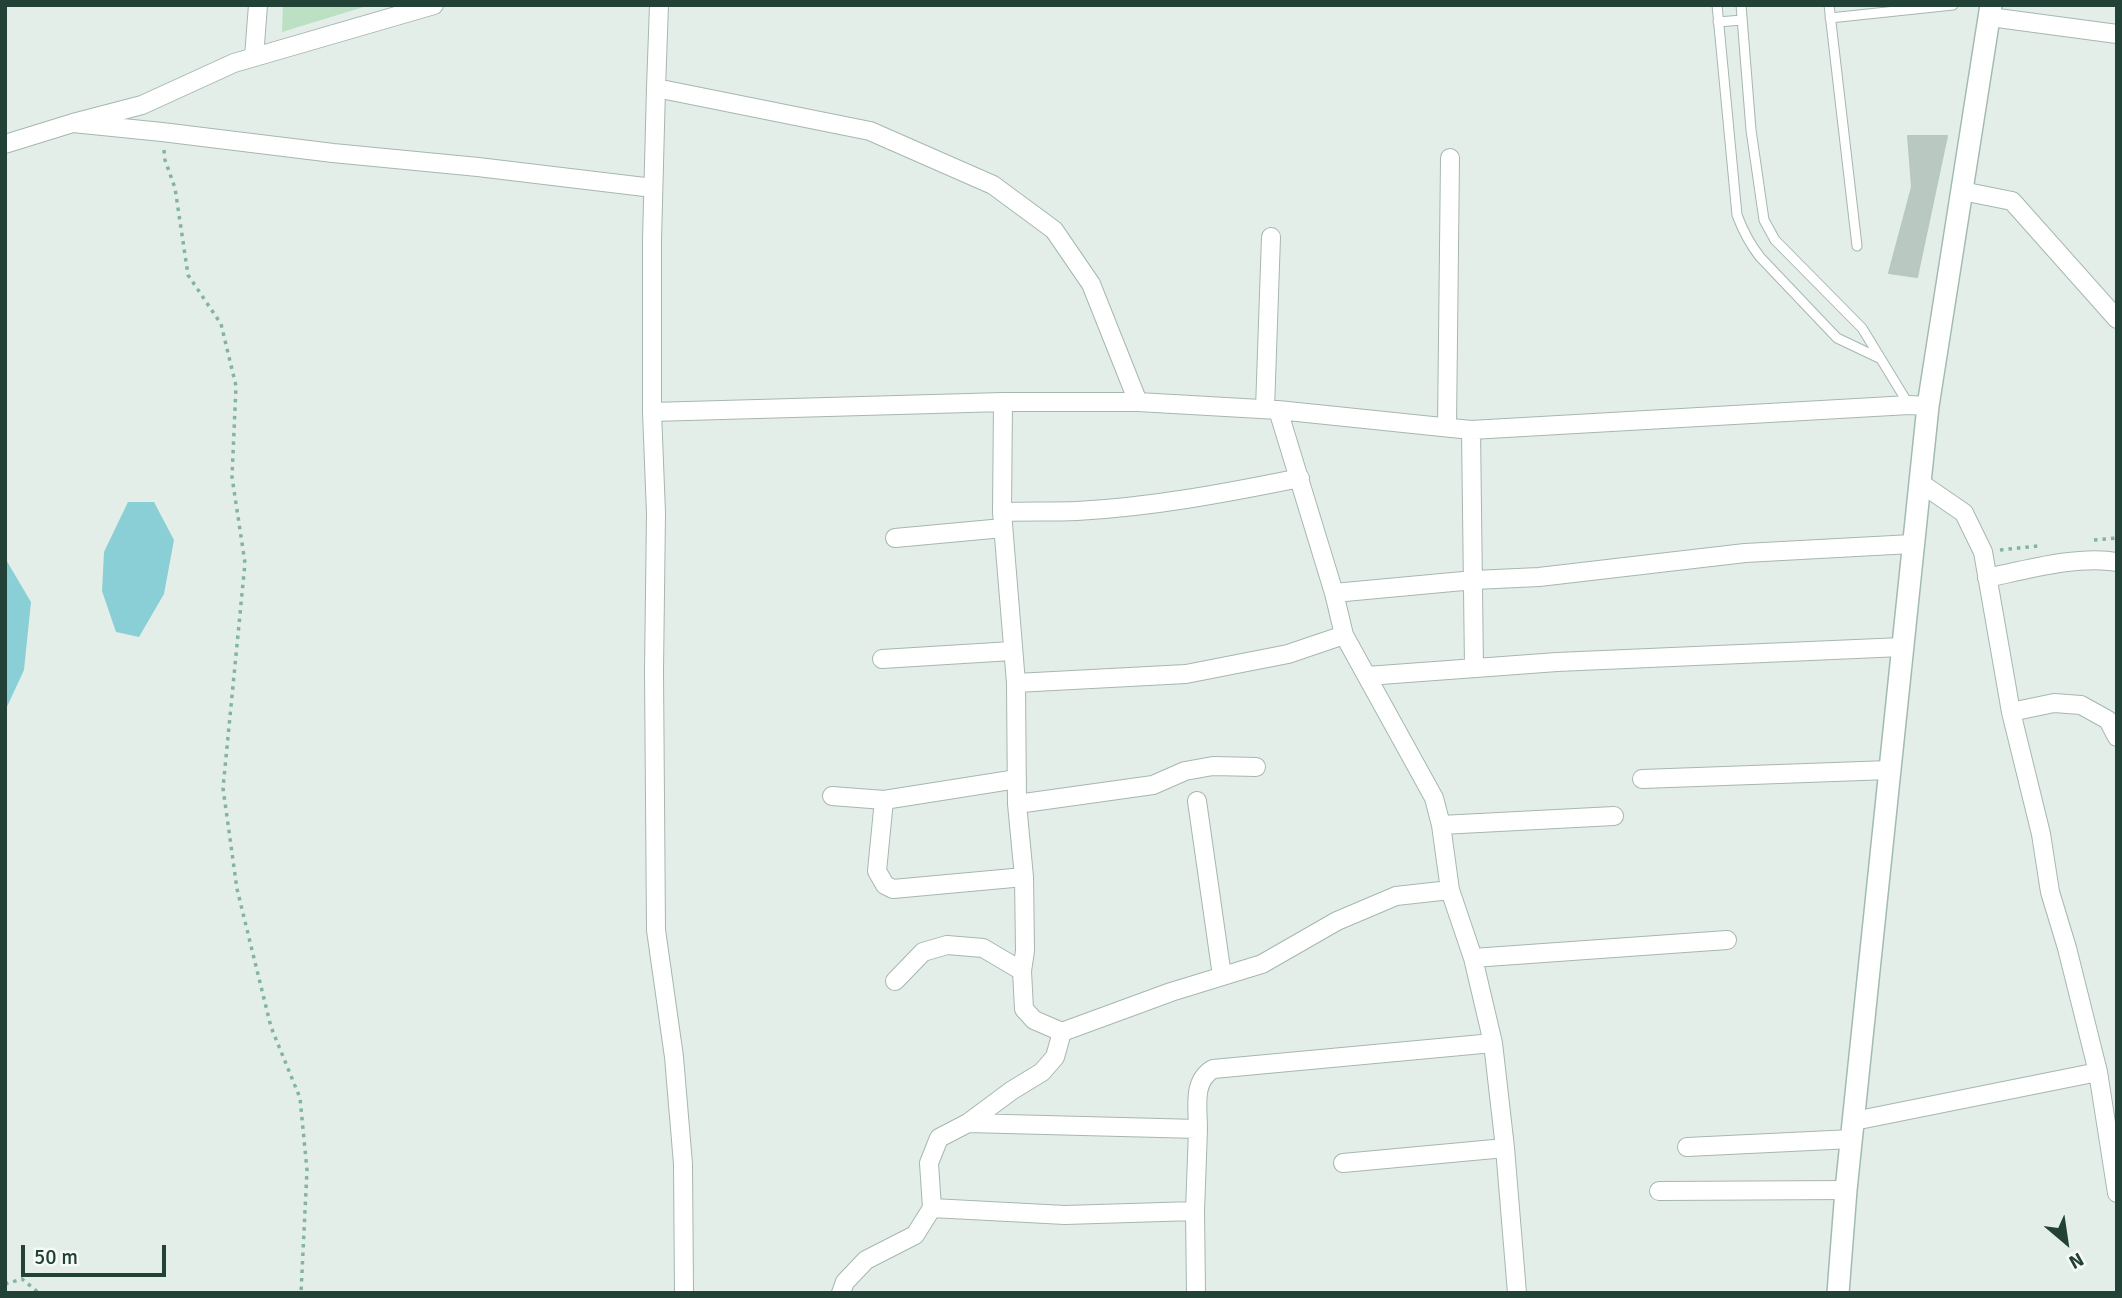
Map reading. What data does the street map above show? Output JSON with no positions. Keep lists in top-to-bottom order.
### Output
{
  "scale_bar": "50 m",
  "north": "bottom right"
}
